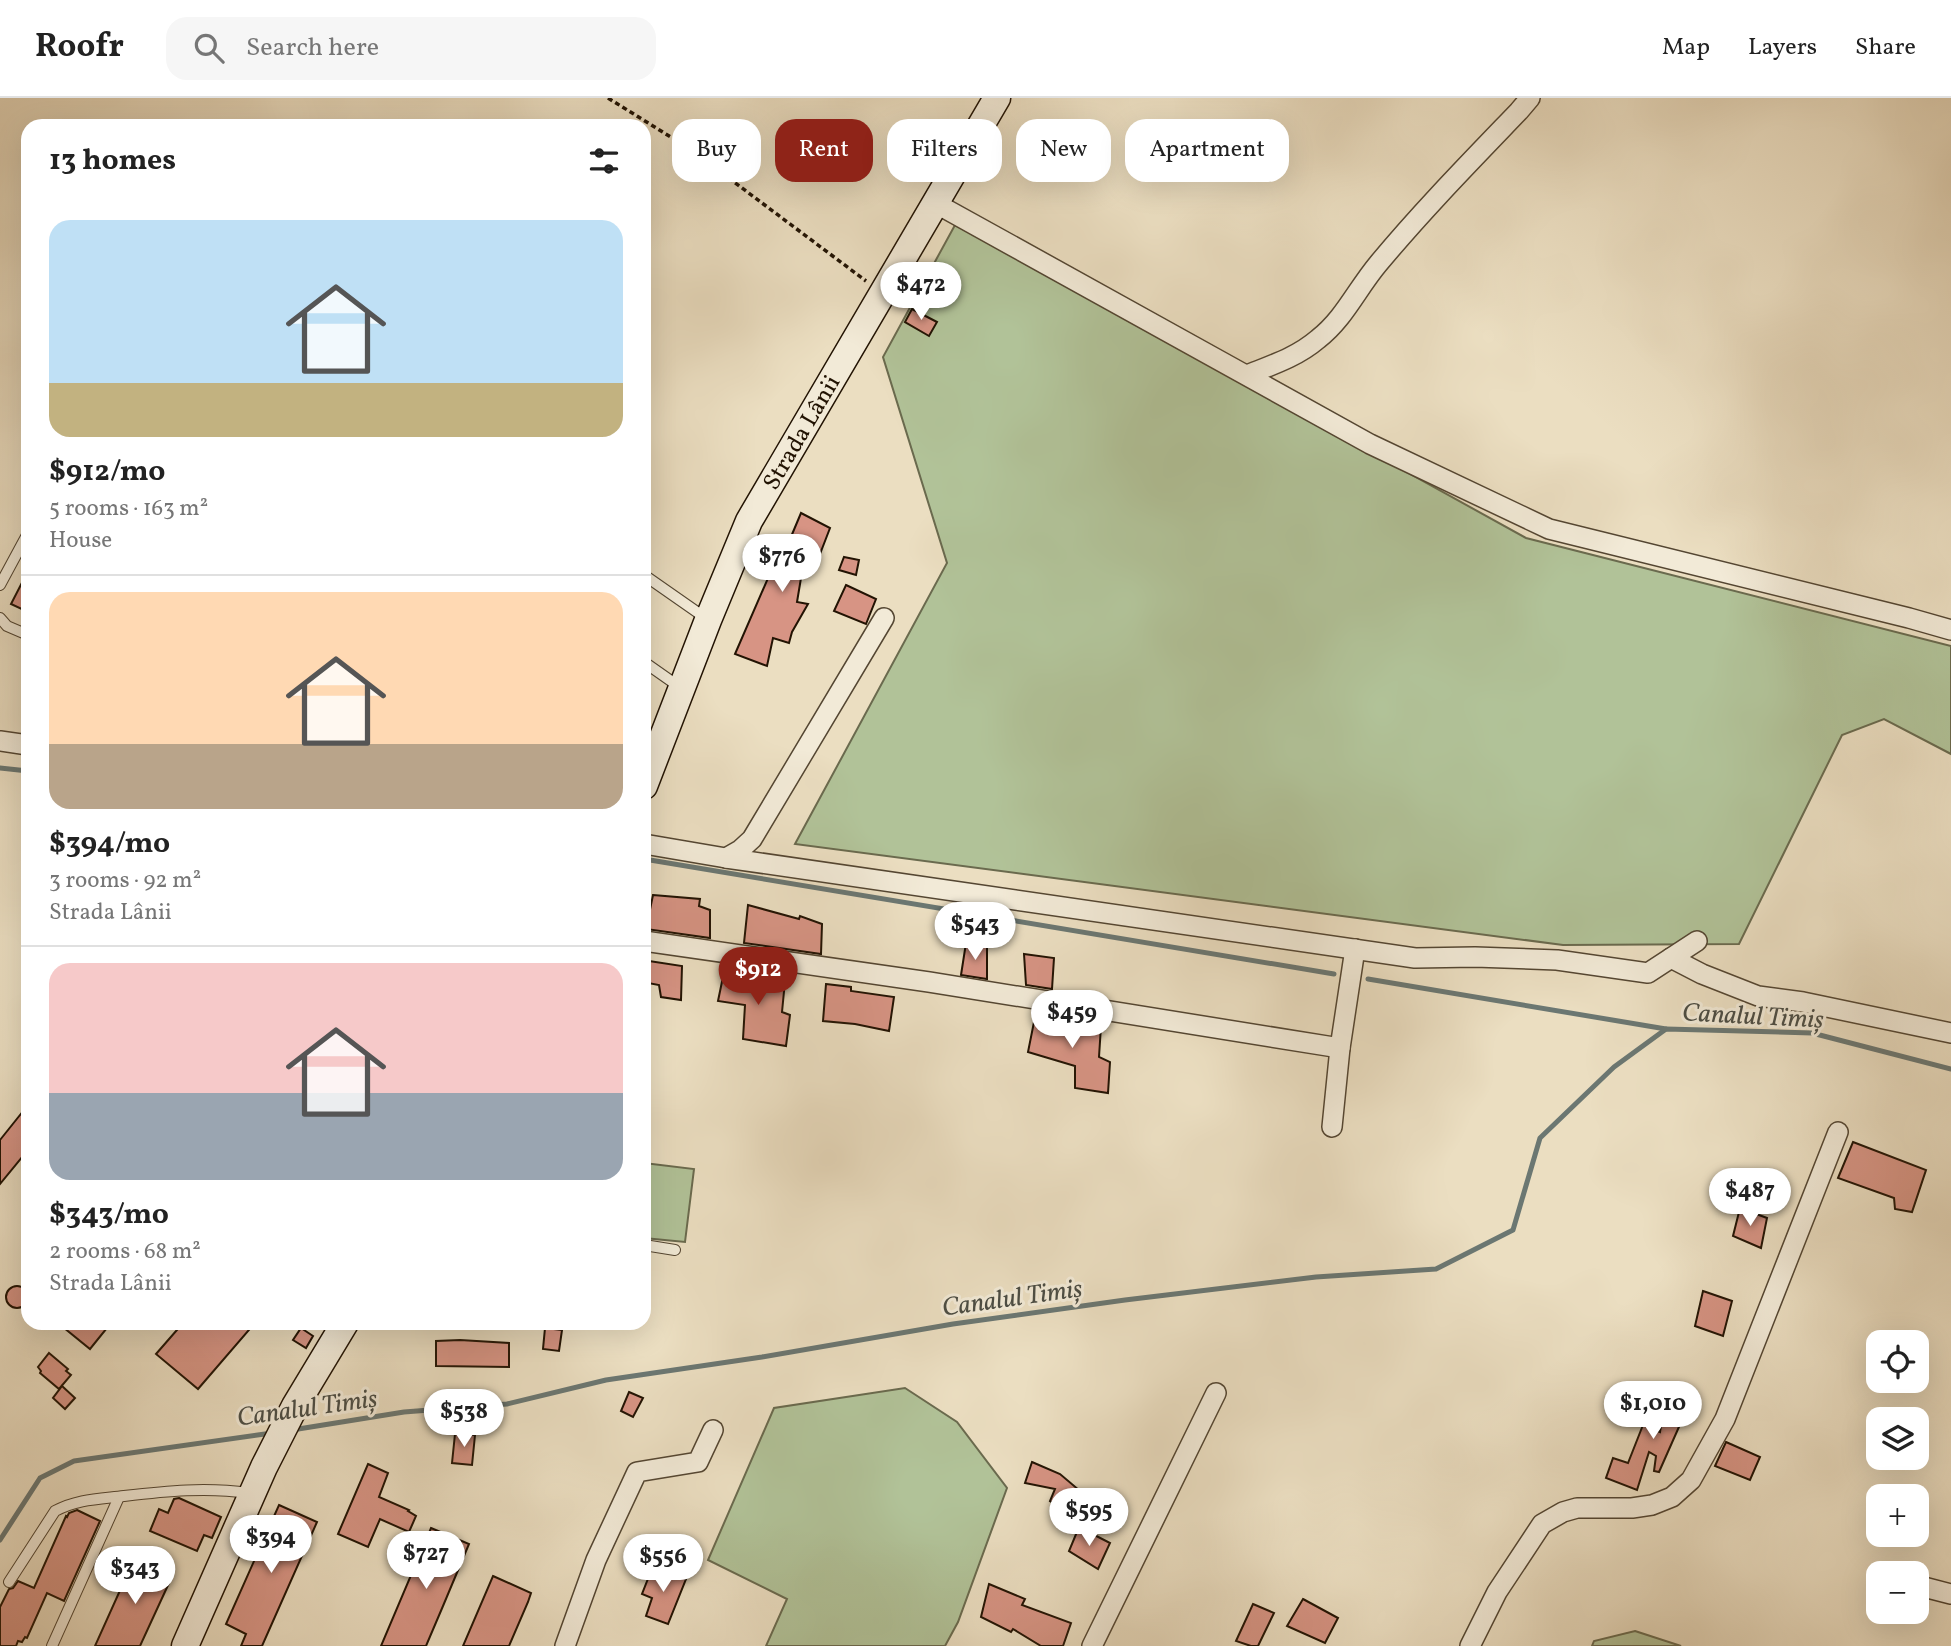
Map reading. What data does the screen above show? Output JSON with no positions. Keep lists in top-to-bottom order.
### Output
{
  "streets": {
    "main road": ["Strada Lânii"]
  },
  "water": ["Canalul Timiș"],
  "page": {
    "header": "Roofr",
    "search": "Search here",
    "nav": ["Map", "Layers", "Share"],
    "chip": [
      "Buy",
      "Rent",
      "Filters",
      "New",
      "Apartment"
    ],
    "heading": "13 homes",
    "list": [
      {
        "name": "$912/mo",
        "note": "5 rooms · 163 m² · House"
      },
      {
        "name": "$394/mo",
        "note": "3 rooms · 92 m² · Strada Lânii"
      },
      {
        "name": "$343/mo",
        "note": "2 rooms · 68 m² · Strada Lânii"
      }
    ],
    "price": [
      "$472",
      "$776",
      "$543",
      "$912",
      "$459",
      "$487",
      "$1,010",
      "$538",
      "$595",
      "$394",
      "$727",
      "$556",
      "$343"
    ],
    "map_buttons": ["+", "−"]
  }
}
